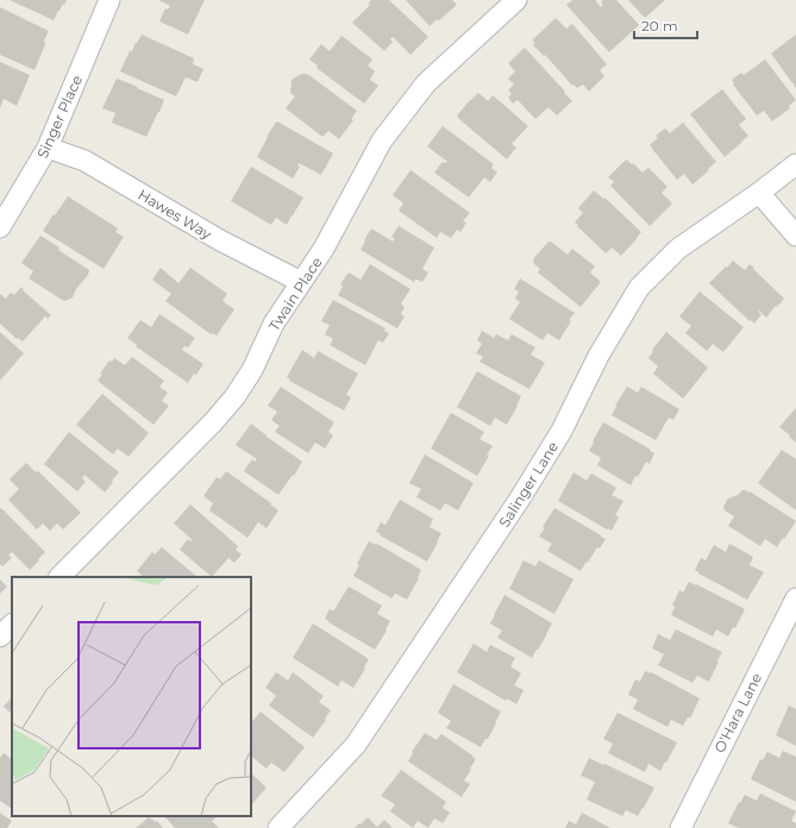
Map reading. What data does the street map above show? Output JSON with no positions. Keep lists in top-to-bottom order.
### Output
{
  "streets": {
    "street": [
      "Singer Place",
      "Hawes Way",
      "Twain Place",
      "Salinger Lane",
      "O'Hara Lane"
    ]
  },
  "crossings": [
    ["Singer Place", "Hawes Way"],
    ["Hawes Way", "Twain Place"]
  ],
  "scale_bar": "20 m"
}
